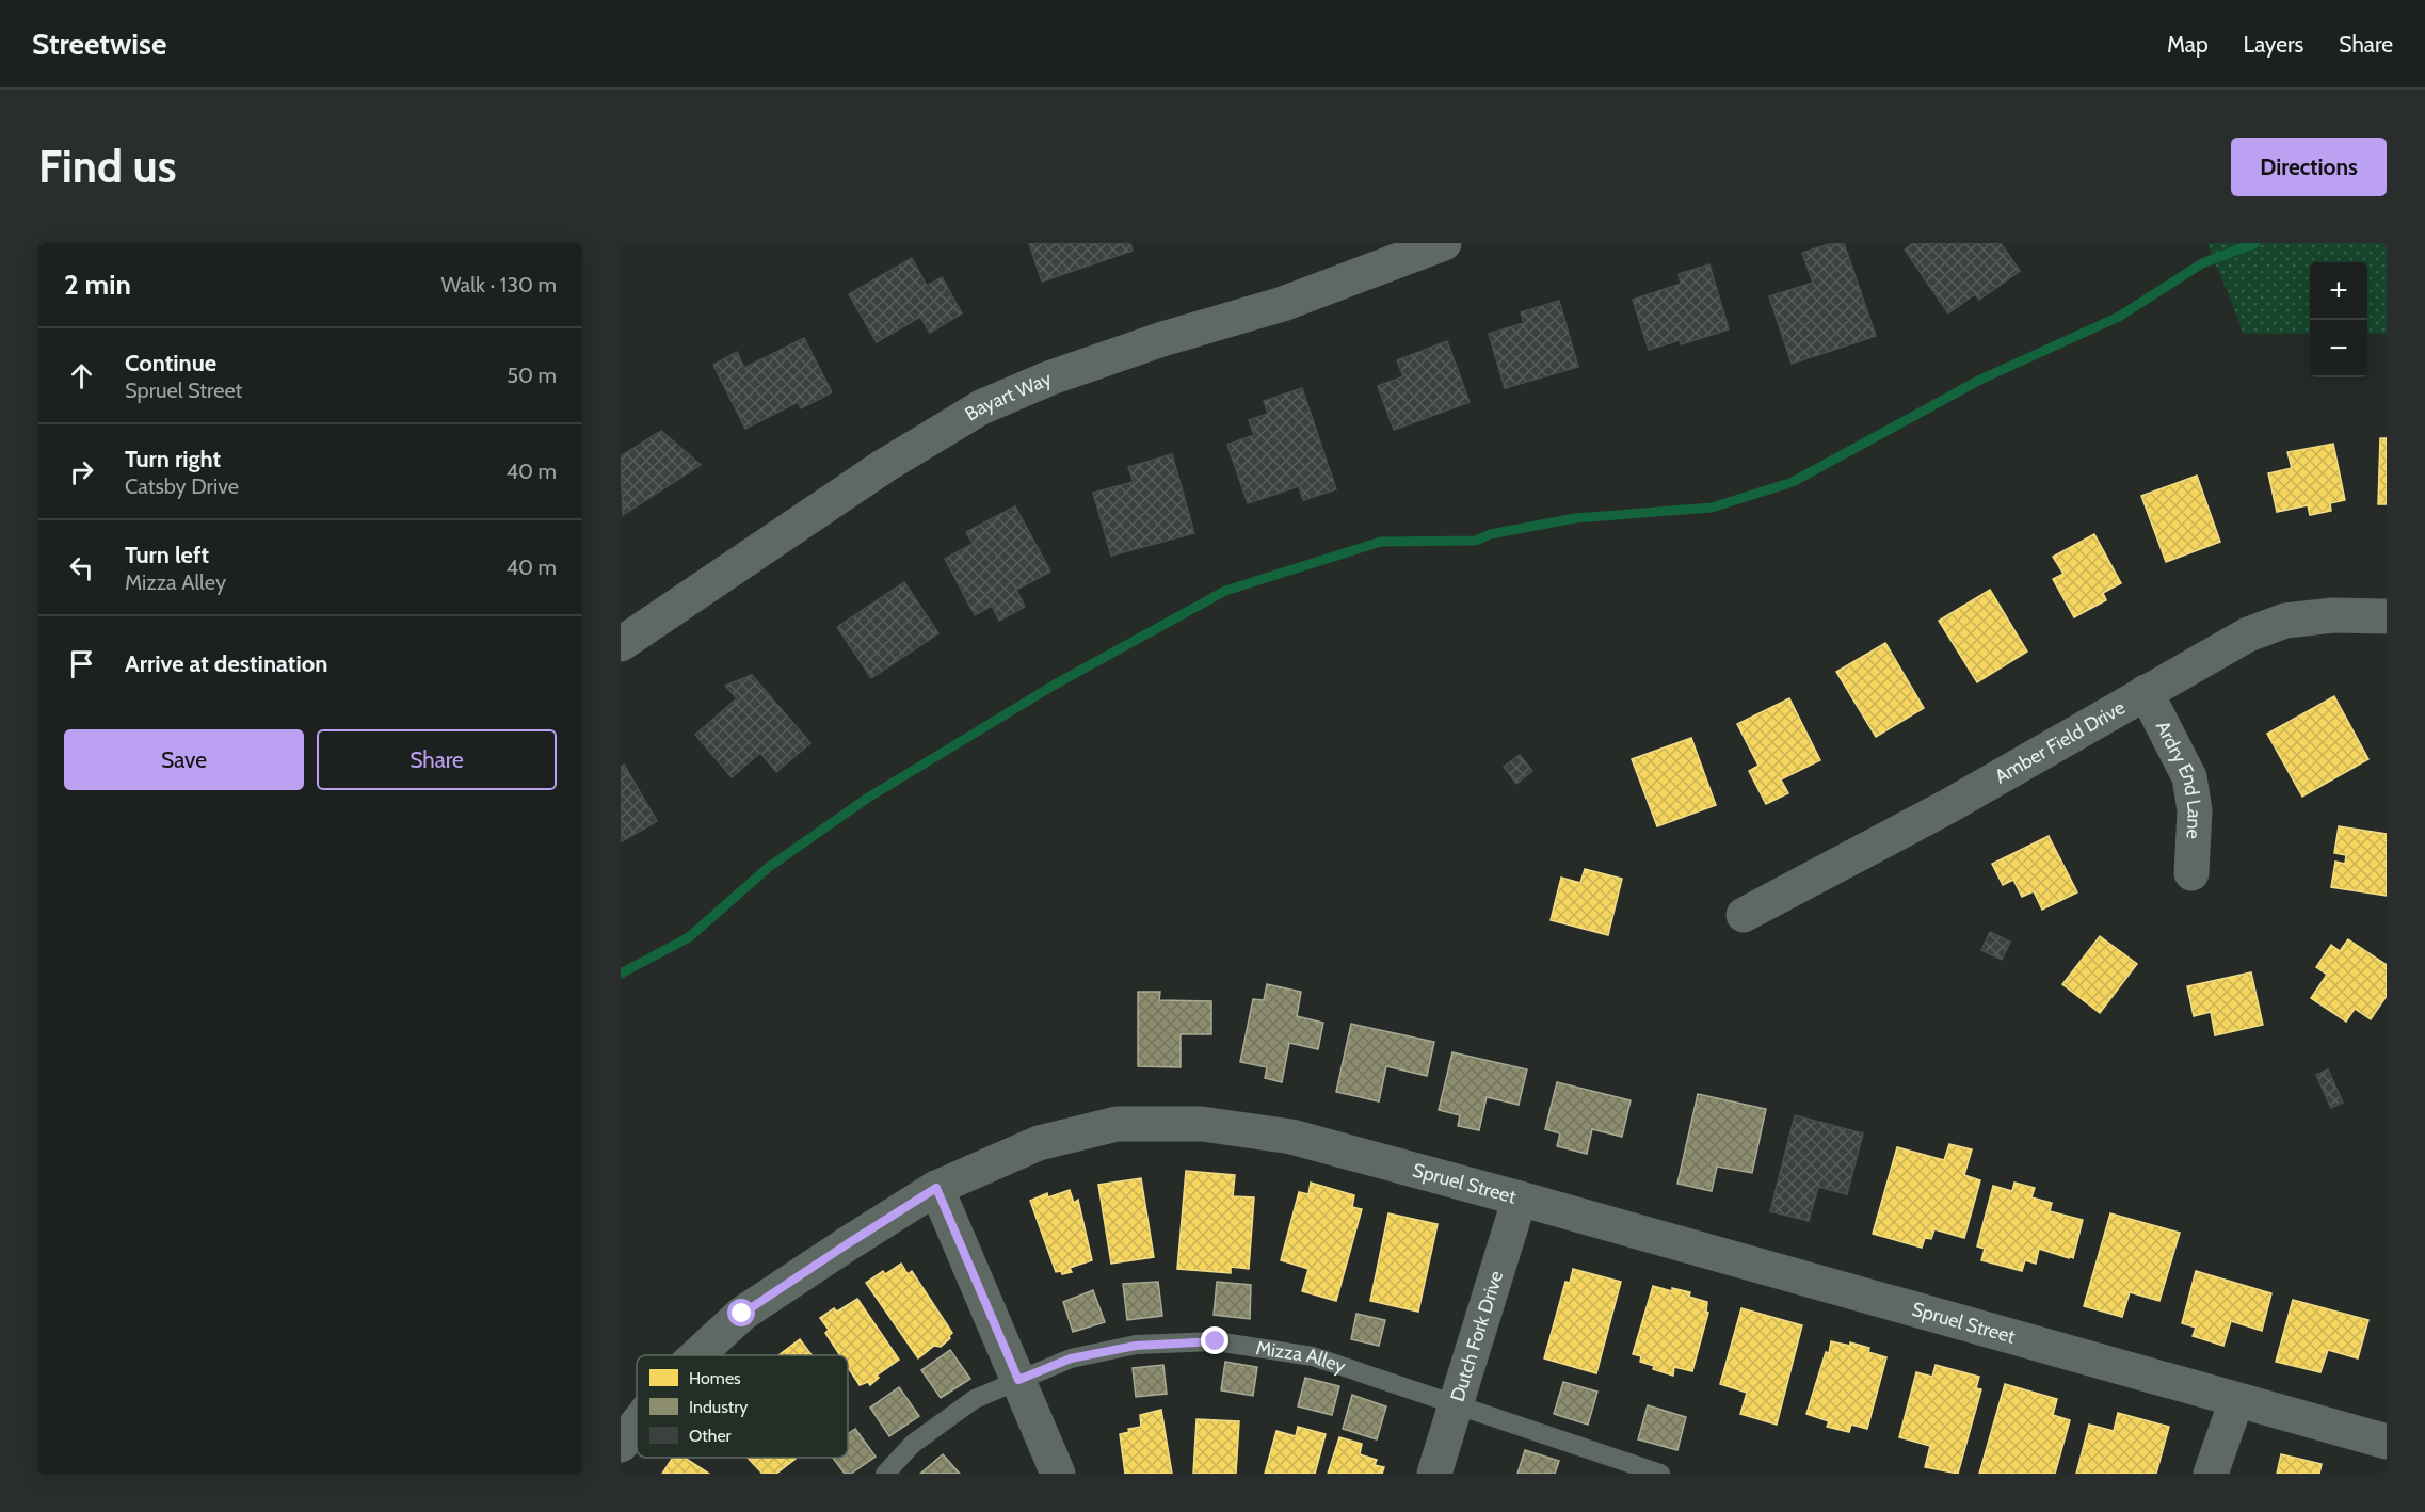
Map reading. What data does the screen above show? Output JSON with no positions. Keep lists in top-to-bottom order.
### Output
{
  "streets": {
    "street": [
      "Bayart Way",
      "Amber Field Drive",
      "Ardry End Lane",
      "Spruel Street",
      "Dutch Fork Drive"
    ],
    "lane": ["Mizza Alley"]
  },
  "crossings": [
    ["Amber Field Drive", "Ardry End Lane"],
    ["Spruel Street", "Dutch Fork Drive"],
    ["Dutch Fork Drive", "Mizza Alley"]
  ],
  "legend": ["Homes", "Industry", "Other"],
  "page": {
    "header": "Streetwise",
    "nav": ["Map", "Layers", "Share"],
    "buttons": [
      "Directions",
      ["Save", "Share"]
    ],
    "title": "Find us",
    "heading": ["2 min", "Walk · 130 m"],
    "map_buttons": ["+", "−"],
    "list": [
      ["Continue", "Spruel Street", "50 m"],
      ["Turn right", "Catsby Drive", "40 m"],
      ["Turn left", "Mizza Alley", "40 m"],
      "Arrive at destination"
    ]
  }
}
